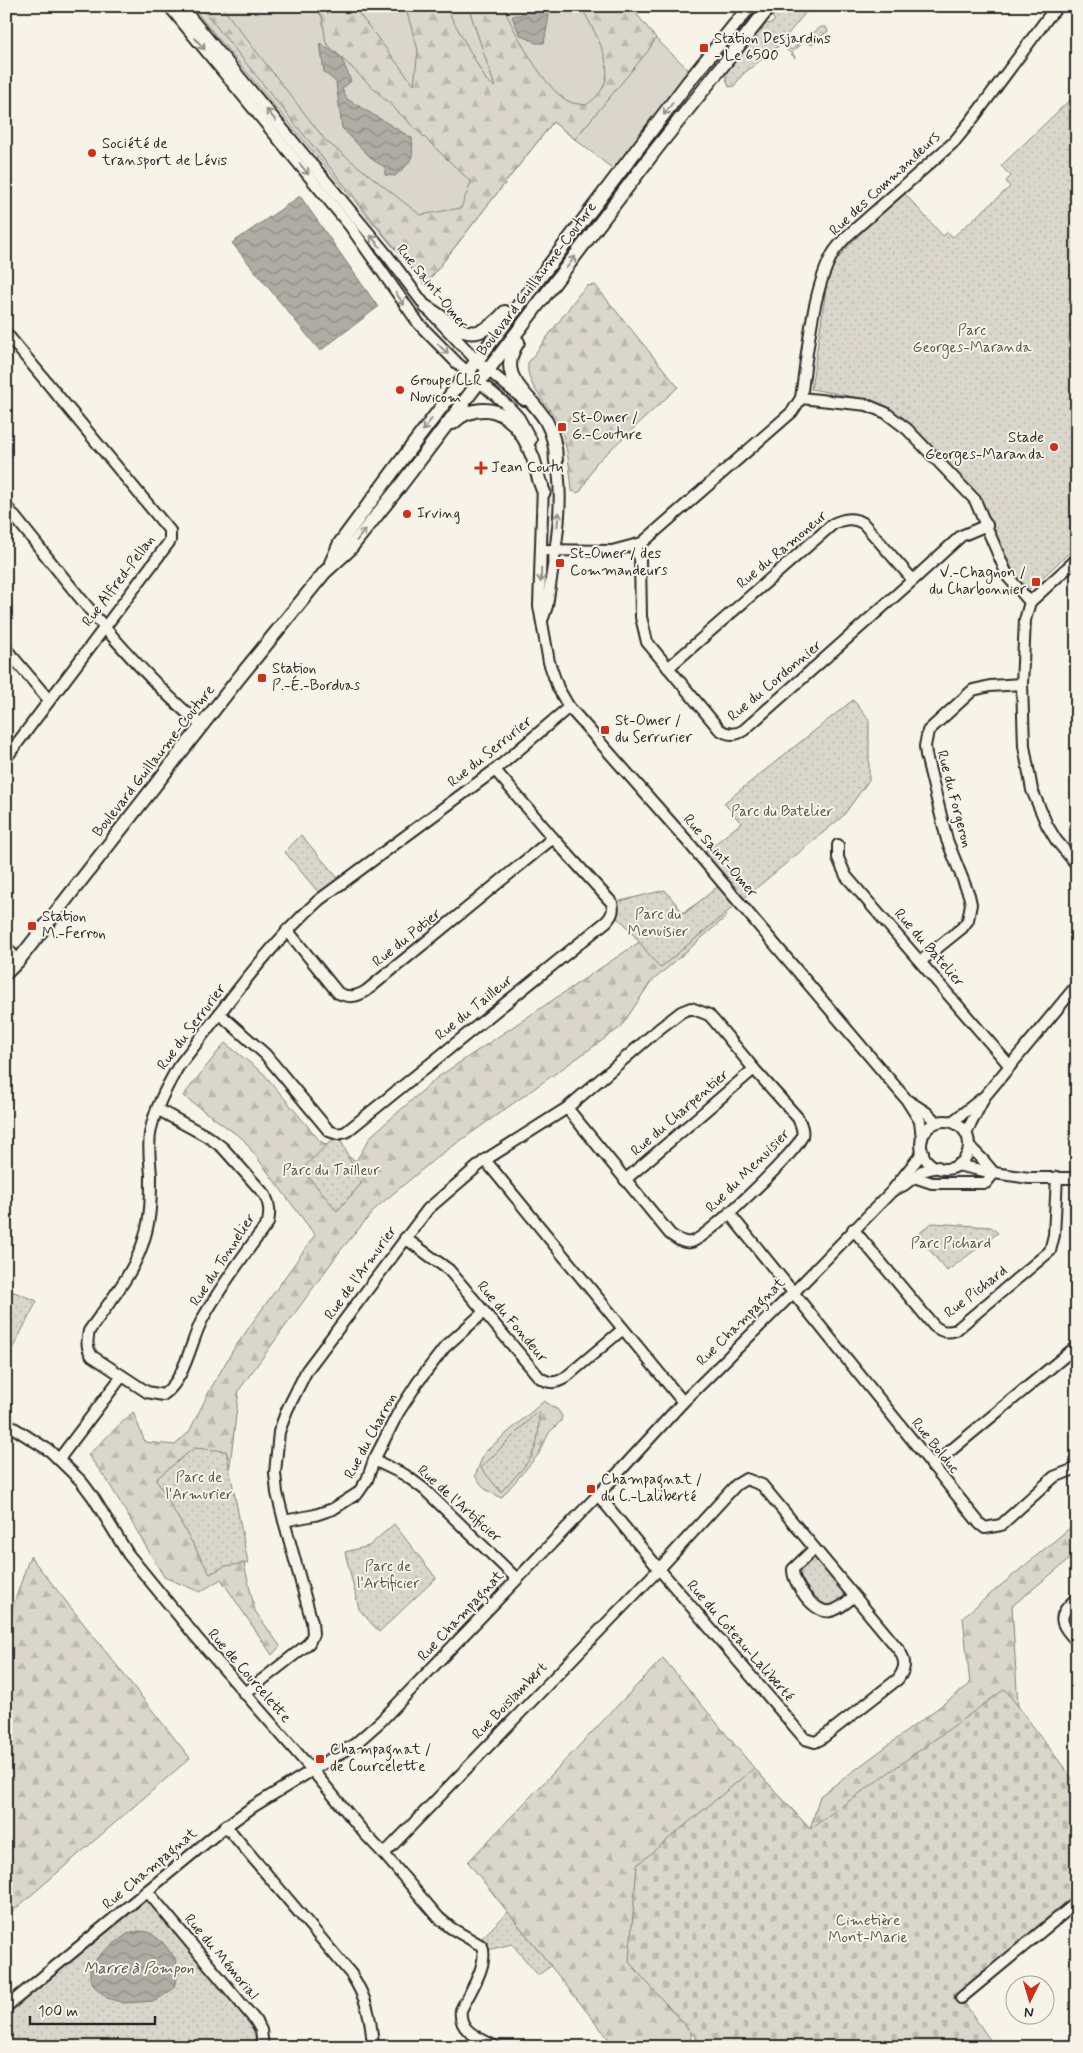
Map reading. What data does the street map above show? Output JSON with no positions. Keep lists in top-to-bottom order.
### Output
{
  "streets": {
    "main road": ["Boulevard Guillaume-Couture"],
    "street": [
      "Rue des Commandeurs",
      "Rue Saint-Omer",
      "Rue du Ramoneur",
      "Rue Alfred-Pellan",
      "Rue du Cordonnier",
      "Rue du Serrurier",
      "Rue du Forgeron",
      "Rue du Potier",
      "Rue du Batelier",
      "Rue du Tailleur",
      "Rue du Charpentier",
      "Rue du Menuisier",
      "Rue du Tonnelier",
      "Rue de l'Armurier",
      "Rue Pichard",
      "Rue du Fondeur",
      "Rue Champagnat",
      "Rue du Charron",
      "Rue Bolduc",
      "Rue de l'Artificier",
      "Rue du Coteau-Laliberté",
      "Rue de Courcelette",
      "Rue Boislambert",
      "Rue du Mémorial"
    ]
  },
  "crossings": [
    ["Rue des Commandeurs", "Rue Saint-Omer"],
    ["Rue des Commandeurs", "Rue du Cordonnier"],
    ["Boulevard Guillaume-Couture", "Rue Saint-Omer"],
    ["Rue Saint-Omer", "Rue du Serrurier"],
    ["Rue Saint-Omer", "Rue Champagnat"],
    ["Rue du Ramoneur", "Rue du Cordonnier"],
    ["Rue du Serrurier", "Rue du Potier"],
    ["Rue du Serrurier", "Rue du Tailleur"],
    ["Rue du Serrurier", "Rue du Tonnelier"],
    ["Rue du Forgeron", "Rue du Batelier"],
    ["Rue du Potier", "Rue du Tailleur"],
    ["Rue du Charpentier", "Rue du Menuisier"],
    ["Rue du Menuisier", "Rue de l'Armurier"],
    ["Rue du Menuisier", "Rue Bolduc"],
    ["Rue de l'Armurier", "Rue du Fondeur"],
    ["Rue de l'Armurier", "Rue du Charron"],
    ["Rue de l'Armurier", "Rue de Courcelette"],
    ["Rue Pichard", "Rue Champagnat"],
    ["Rue du Fondeur", "Rue du Charron"],
    ["Rue Champagnat", "Rue Bolduc"],
    ["Rue Champagnat", "Rue de l'Artificier"],
    ["Rue Champagnat", "Rue de Courcelette"],
    ["Rue Champagnat", "Rue du Mémorial"],
    ["Rue du Charron", "Rue de l'Artificier"],
    ["Rue du Coteau-Laliberté", "Rue Boislambert"],
    ["Rue de Courcelette", "Rue Boislambert"]
  ],
  "water": ["Marre à Pompon"],
  "parks": [
    "Parc Georges-Maranda",
    "Parc du Batelier",
    "Parc du Menuisier",
    "Parc du Tailleur",
    "Parc Pichard",
    "Parc de l'Armurier",
    "Parc de l'Artificier",
    "Cimetière Mont-Marie"
  ],
  "places": {
    "transit": [
      "Station Desjardins - Le 6500",
      "St-Omer / G.-Couture",
      "St-Omer / des Commandeurs",
      "V.-Chagnon / du Charbonnier",
      "Station P.-É.-Borduas",
      "St-Omer / du Serrurier",
      "Station M.-Ferron",
      "Champagnat / du C.-Laliberté",
      "Champagnat / de Courcelette"
    ],
    "other": [
      "Société de transport de Lévis",
      "Groupe CLR Novicom",
      "Stade Georges-Maranda",
      "Irving"
    ],
    "health": ["Jean Coutu"]
  },
  "scale_bar": "100 m",
  "north": "bottom"
}
